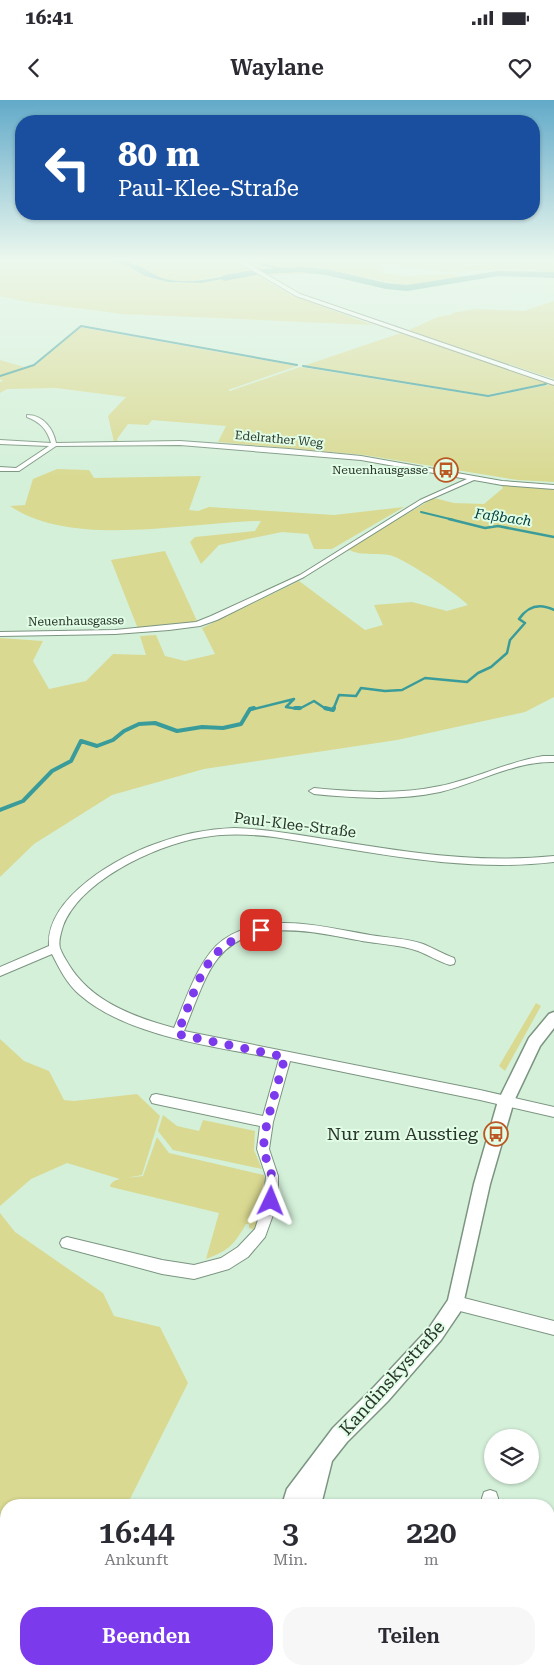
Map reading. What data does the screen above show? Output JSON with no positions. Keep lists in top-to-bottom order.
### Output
{
  "streets": {
    "street": [
      "Edelrather Weg",
      "Neuenhausgasse",
      "Paul-Klee-Straße",
      "Kandinskystraße"
    ]
  },
  "crossings": [
    ["Edelrather Weg", "Neuenhausgasse"]
  ],
  "water": ["Faßbach"],
  "places": {
    "bus stop": ["Neuenhausgasse", "Nur zum Ausstieg"]
  },
  "page": {
    "status": "16:41",
    "header": "Waylane",
    "turn": ["80 m", "Paul-Klee-Straße"],
    "eta": [
      "16:44",
      "Ankunft",
      "3",
      "Min.",
      "220",
      "m"
    ],
    "buttons": ["Beenden", "Teilen"]
  }
}
